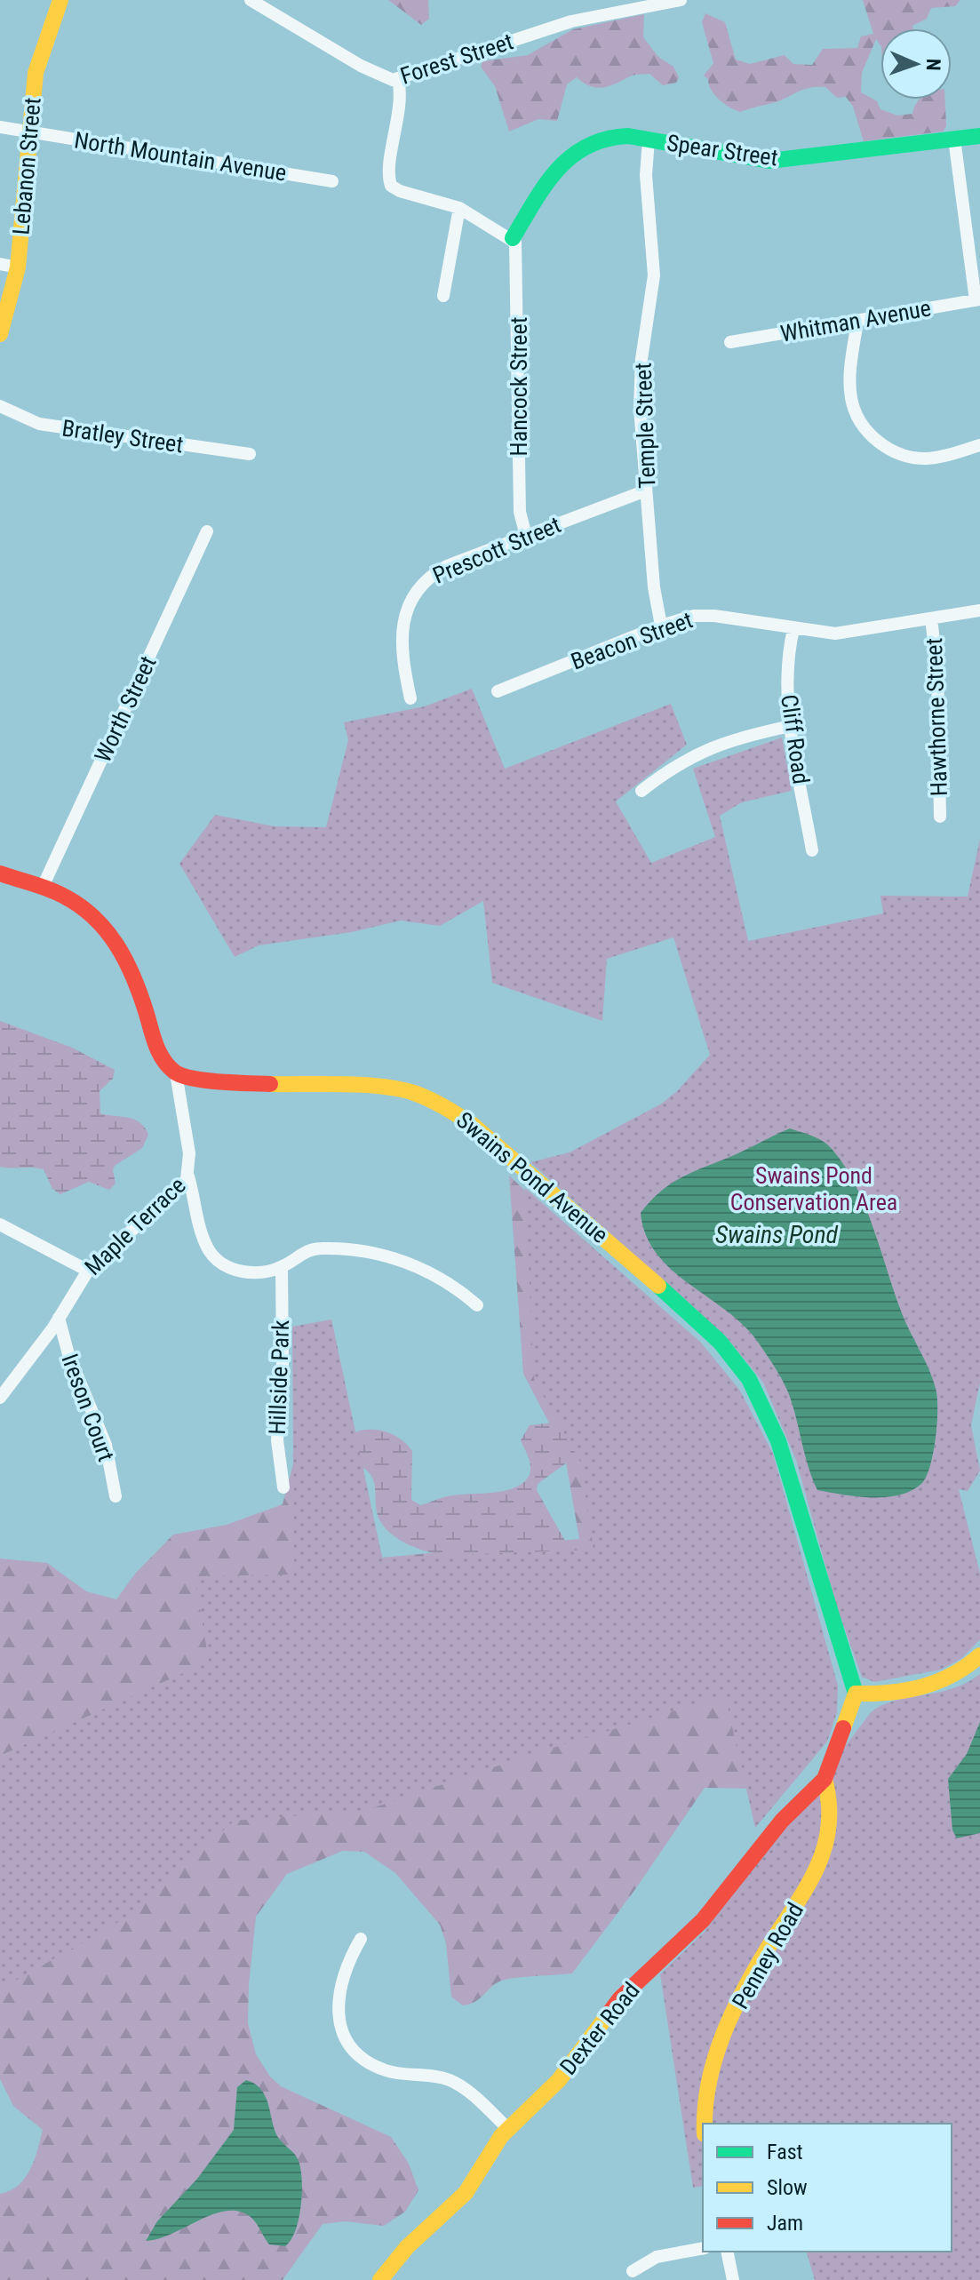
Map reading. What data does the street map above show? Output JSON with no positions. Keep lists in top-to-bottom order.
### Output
{
  "streets": {
    "street": [
      "Forest Street",
      "Spear Street",
      "North Mountain Avenue",
      "Lebanon Street",
      "Whitman Avenue",
      "Hancock Street",
      "Temple Street",
      "Bratley Street",
      "Prescott Street",
      "Beacon Street",
      "Worth Street",
      "Hawthorne Street",
      "Cliff Road",
      "Swains Pond Avenue",
      "Maple Terrace",
      "Hillside Park",
      "Ireson Court",
      "Penney Road",
      "Dexter Road"
    ]
  },
  "crossings": [
    ["Spear Street", "Hancock Street"],
    ["Spear Street", "Temple Street"],
    ["North Mountain Avenue", "Lebanon Street"],
    ["Hancock Street", "Prescott Street"],
    ["Temple Street", "Prescott Street"],
    ["Temple Street", "Beacon Street"],
    ["Beacon Street", "Hawthorne Street"],
    ["Beacon Street", "Cliff Road"],
    ["Swains Pond Avenue", "Maple Terrace"],
    ["Maple Terrace", "Ireson Court"],
    ["Penney Road", "Dexter Road"]
  ],
  "water": ["Swains Pond"],
  "parks": ["Swains Pond Conservation Area"],
  "legend": ["Fast", "Slow", "Jam"],
  "north": "right"
}
